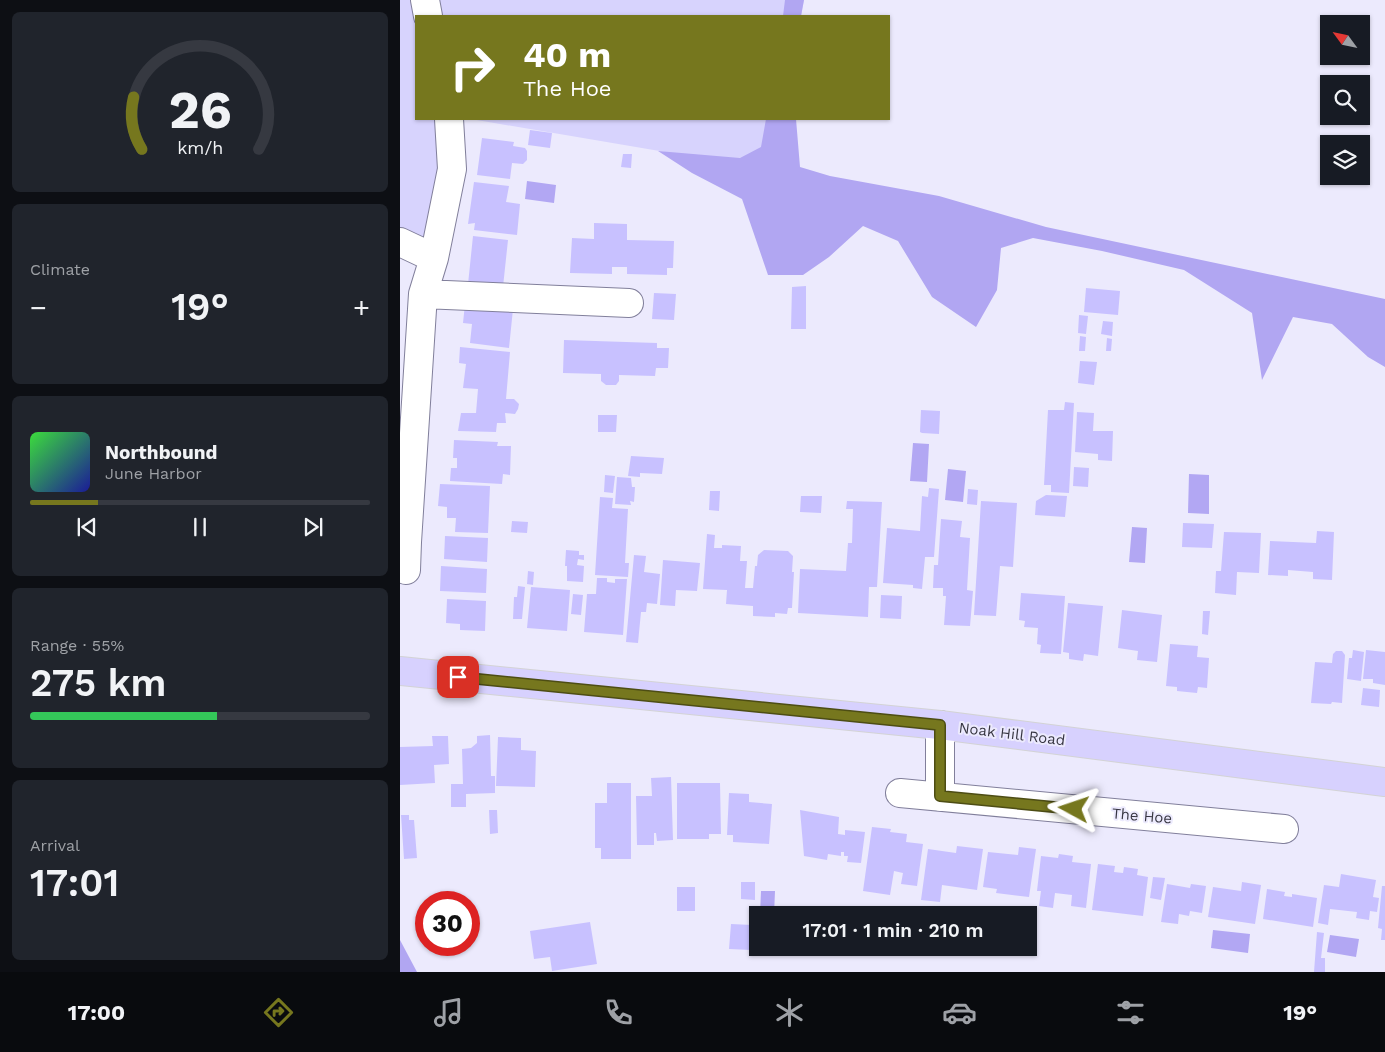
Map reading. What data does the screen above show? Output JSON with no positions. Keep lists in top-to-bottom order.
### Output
{
  "streets": {
    "main road": ["Noak Hill Road"],
    "street": ["The Hoe"]
  },
  "north": "top left",
  "page": {
    "turn": ["40 m", "The Hoe"],
    "tile": [
      "Climate",
      ["Range · 55%", "275 km"],
      ["Arrival", "17:01"]
    ],
    "heat": ["−", "19°", "+"],
    "song": ["Northbound", "June Harbor"],
    "limit": "30",
    "trip": "17:01 · 1 min · 210 m",
    "tabs": ["17:00", "19°"],
    "gauge": ["26", "km/h"]
  }
}
